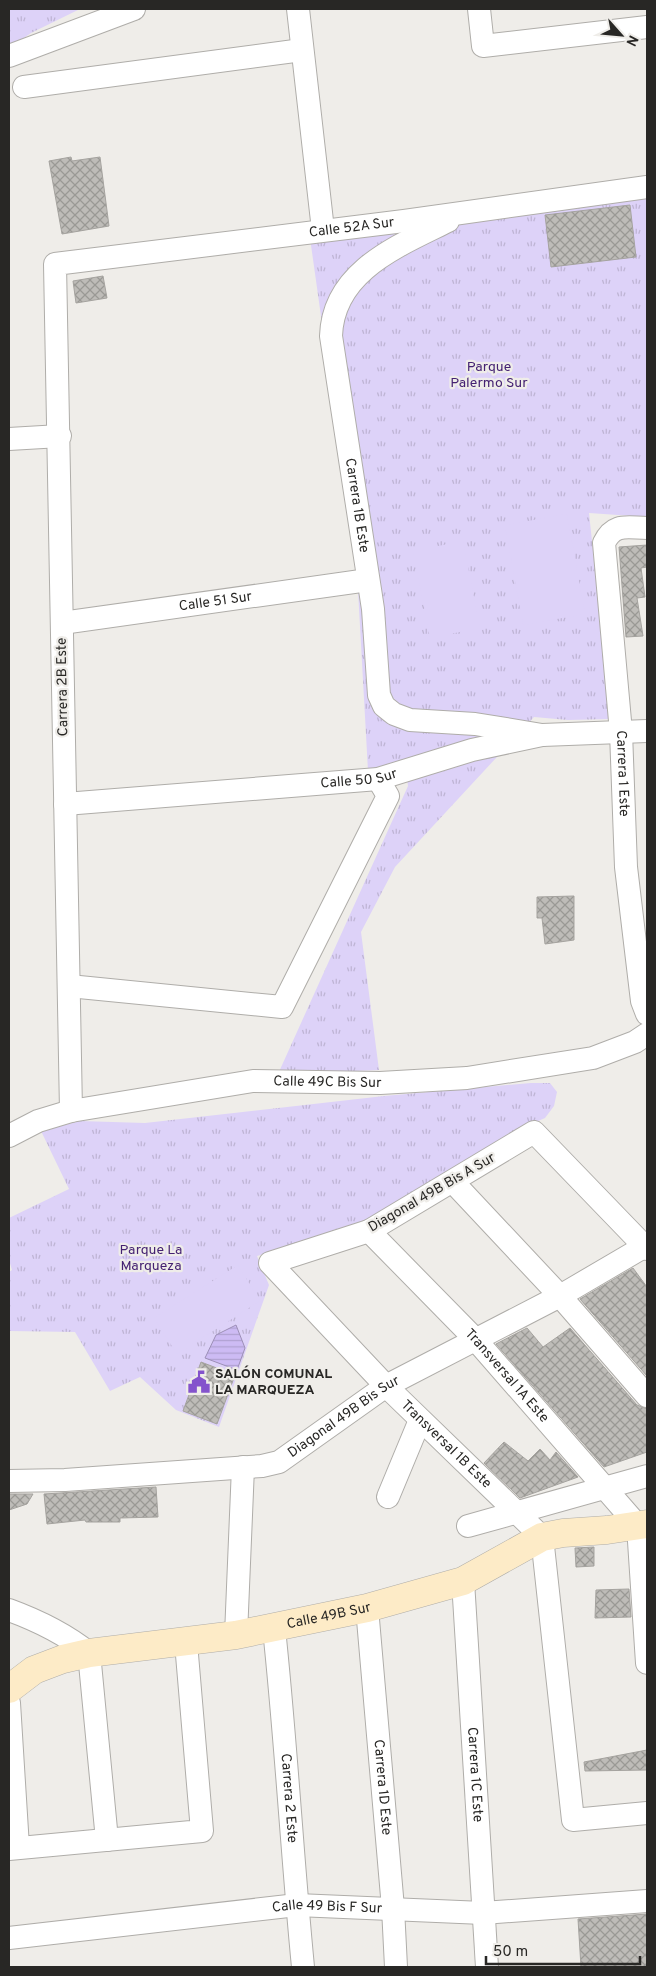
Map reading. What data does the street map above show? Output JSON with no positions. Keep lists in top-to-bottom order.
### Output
{
  "streets": {
    "street": [
      "Calle 52A Sur",
      "Carrera 1B Este",
      "Calle 51 Sur",
      "Carrera 2B Este",
      "Carrera 1 Este",
      "Calle 50 Sur",
      "Calle 49C Bis Sur",
      "Diagonal 49B Bis A Sur",
      "Transversal 1A Este",
      "Diagonal 49B Bis Sur",
      "Transversal 1B Este",
      "Calle 49B Sur",
      "Carrera 1C Este",
      "Carrera 1D Este",
      "Carrera 2 Este",
      "Calle 49 Bis F Sur"
    ]
  },
  "crossings": [
    ["Calle 52A Sur", "Carrera 1B Este"],
    ["Calle 52A Sur", "Carrera 2B Este"],
    ["Carrera 1B Este", "Calle 51 Sur"],
    ["Carrera 1B Este", "Calle 50 Sur"],
    ["Calle 51 Sur", "Carrera 2B Este"],
    ["Carrera 2B Este", "Calle 50 Sur"],
    ["Carrera 2B Este", "Calle 49C Bis Sur"],
    ["Carrera 1 Este", "Calle 50 Sur"],
    ["Diagonal 49B Bis A Sur", "Transversal 1A Este"],
    ["Diagonal 49B Bis A Sur", "Diagonal 49B Bis Sur"],
    ["Diagonal 49B Bis A Sur", "Transversal 1B Este"],
    ["Transversal 1A Este", "Diagonal 49B Bis Sur"],
    ["Transversal 1A Este", "Calle 49B Sur"],
    ["Diagonal 49B Bis Sur", "Transversal 1B Este"],
    ["Transversal 1B Este", "Calle 49B Sur"],
    ["Calle 49B Sur", "Carrera 1C Este"],
    ["Calle 49B Sur", "Carrera 1D Este"],
    ["Calle 49B Sur", "Carrera 2 Este"],
    ["Carrera 1C Este", "Calle 49 Bis F Sur"],
    ["Carrera 1D Este", "Calle 49 Bis F Sur"],
    ["Carrera 2 Este", "Calle 49 Bis F Sur"]
  ],
  "parks": ["Parque Palermo Sur", "Parque La Marqueza"],
  "places": {
    "public building": ["SALÓN COMUNAL LA MARQUEZA"]
  },
  "scale_bar": "50 m",
  "north": "bottom right"
}
